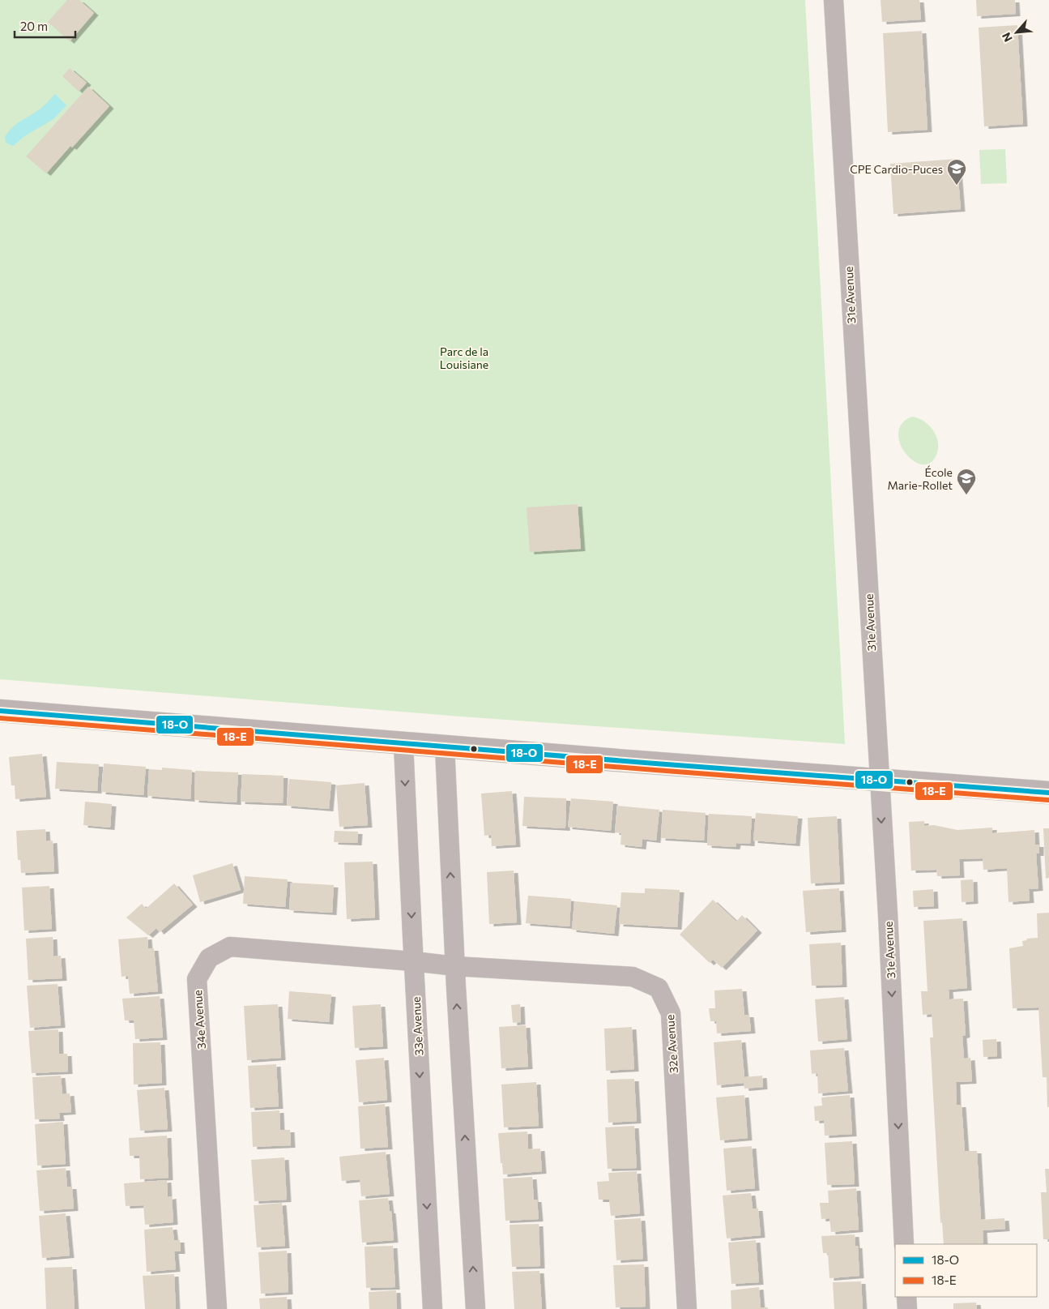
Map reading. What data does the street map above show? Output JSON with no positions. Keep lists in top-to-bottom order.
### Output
{
  "streets": {
    "street": [
      "31e Avenue",
      "34e Avenue",
      "33e Avenue",
      "32e Avenue"
    ]
  },
  "crossings": [
    ["34e Avenue", "33e Avenue"],
    ["34e Avenue", "32e Avenue"]
  ],
  "one_way": ["31e Avenue"],
  "parks": ["Parc de la Louisiane"],
  "places": {
    "school or university": ["CPE Cardio-Puces", "École Marie-Rollet"]
  },
  "lines": ["transit line 18-O", "transit line 18-E"],
  "legend": ["18-O", "18-E"],
  "scale_bar": "20 m",
  "north": "bottom left"
}
